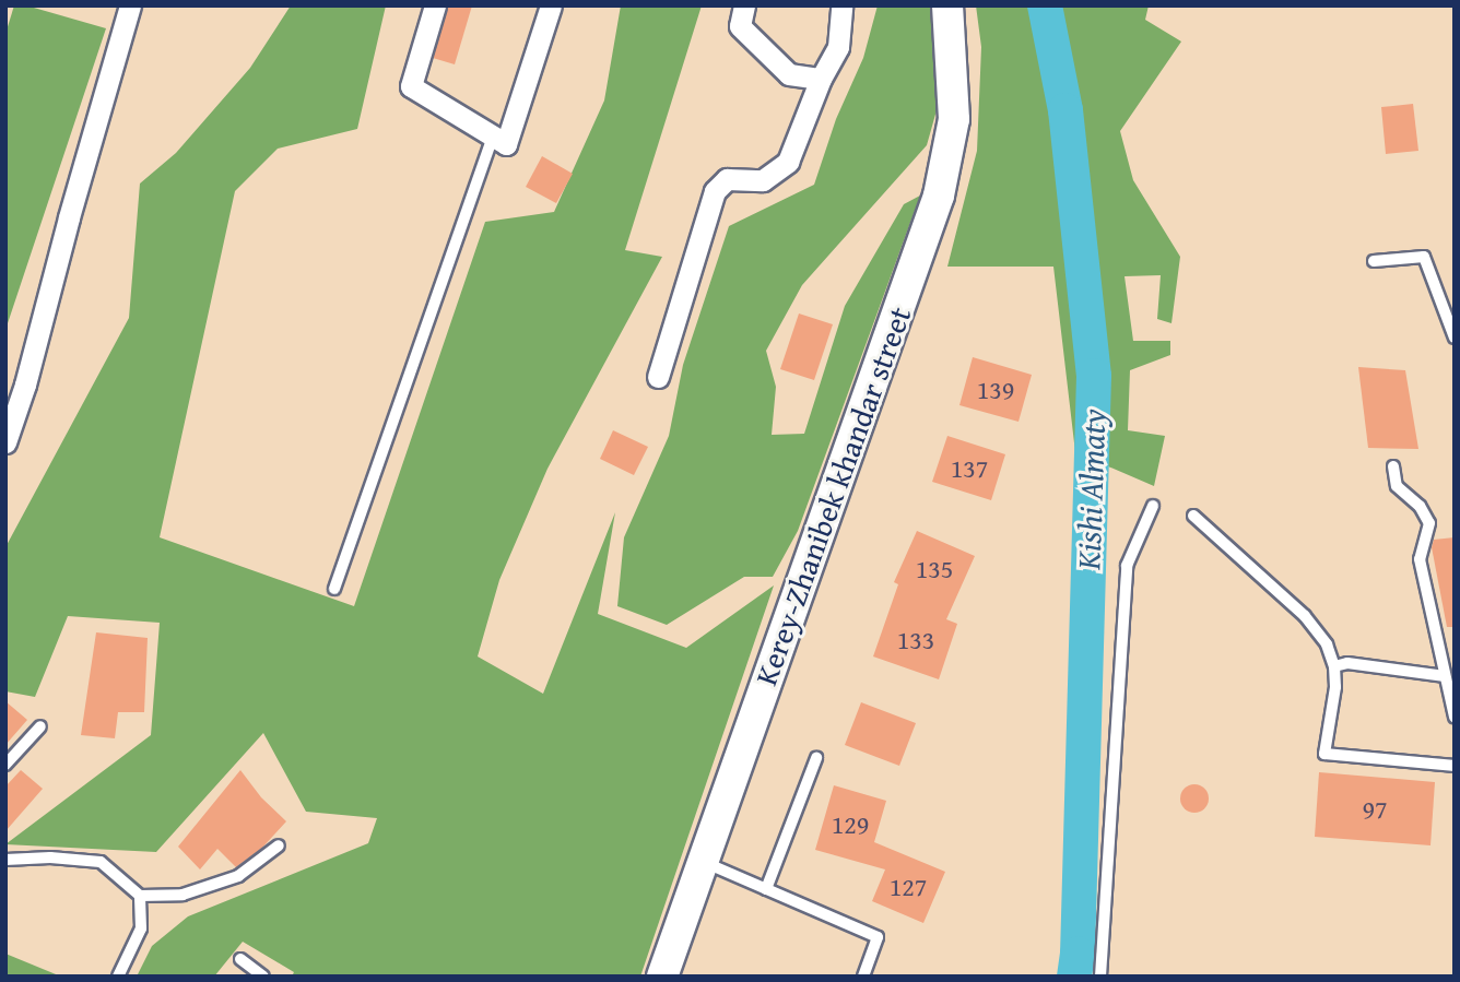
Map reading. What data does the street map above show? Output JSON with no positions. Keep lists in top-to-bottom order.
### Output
{
  "streets": {
    "main road": ["Kerey-Zhanibek khandar street"]
  },
  "water": ["Kіshі Almaty"],
  "house_numbers": [
    "139",
    "137",
    "135",
    "133",
    "97",
    "129",
    "127"
  ]
}
